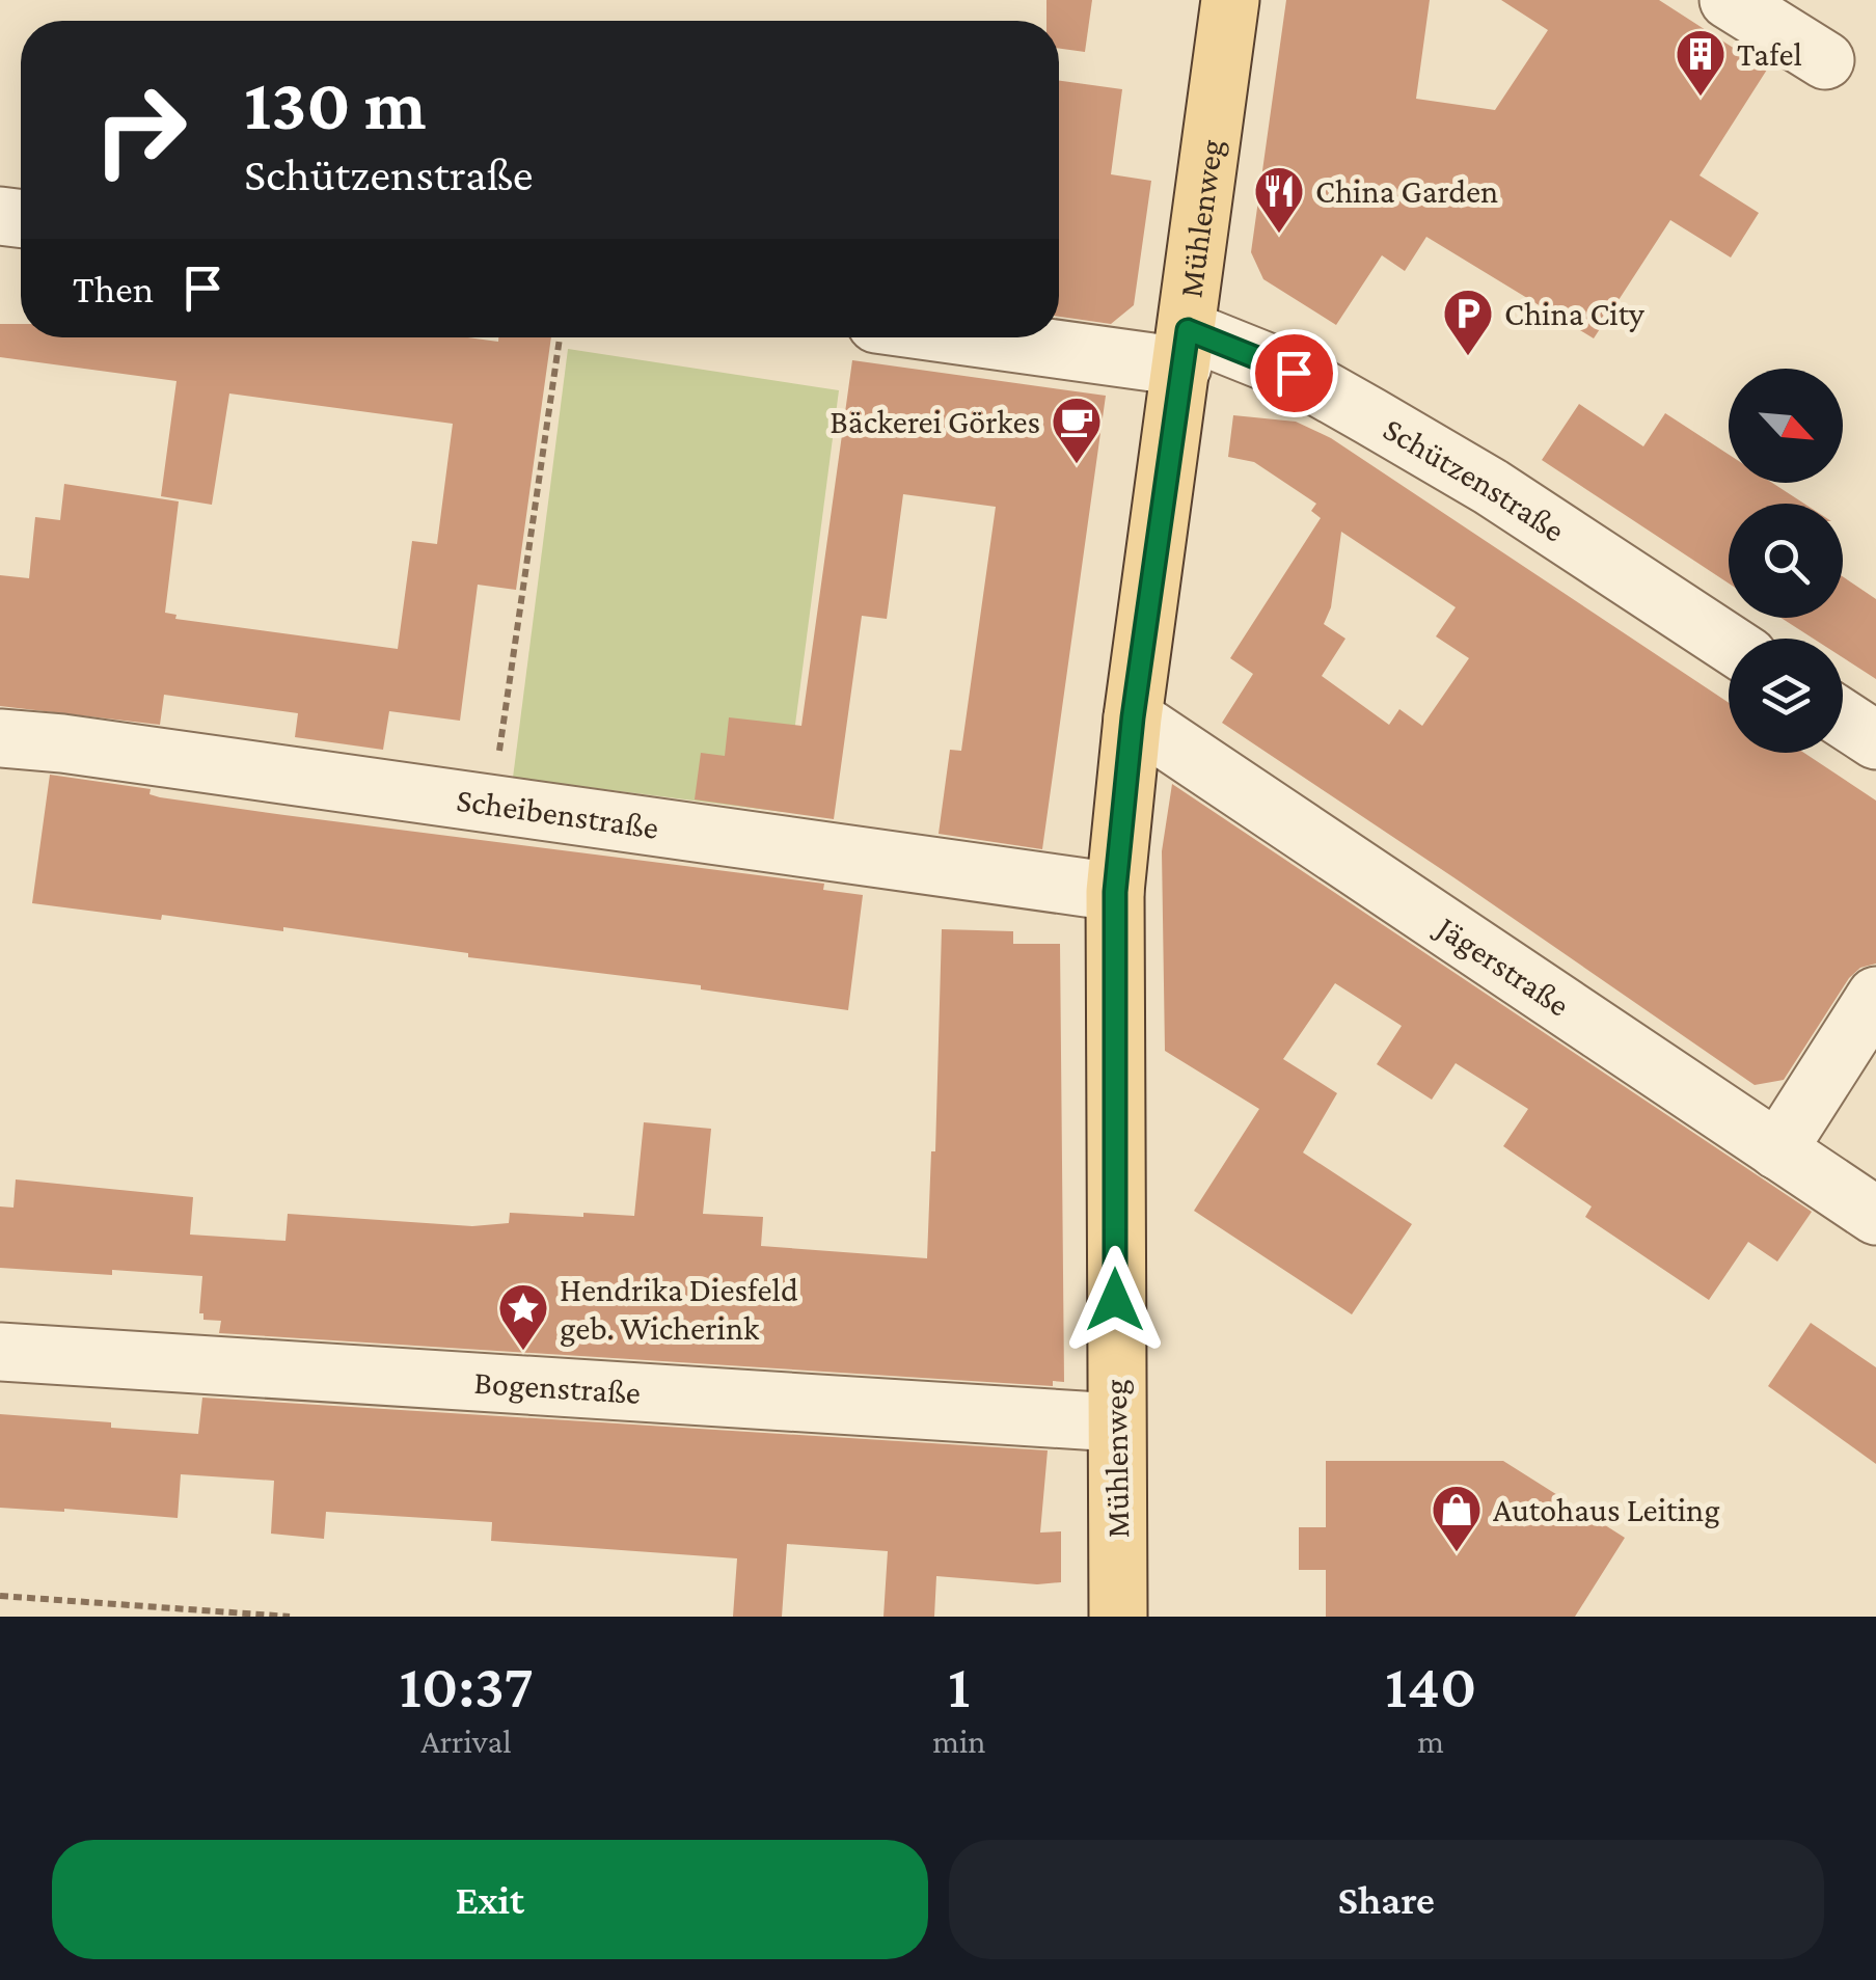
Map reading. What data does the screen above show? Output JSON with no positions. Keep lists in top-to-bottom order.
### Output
{
  "streets": {
    "main road": ["Mühlenweg"],
    "street": [
      "Schützenstraße",
      "Scheibenstraße",
      "Jägerstraße",
      "Bogenstraße"
    ]
  },
  "crossings": [
    ["Mühlenweg", "Schützenstraße"],
    ["Mühlenweg", "Scheibenstraße"],
    ["Mühlenweg", "Jägerstraße"],
    ["Mühlenweg", "Bogenstraße"]
  ],
  "places": {
    "building": ["Tafel"],
    "restaurant": ["China Garden"],
    "parking": ["China City"],
    "cafe": ["Bäckerei Görkes"],
    "place": ["Hendrika Diesfeld geb. Wicherink"],
    "shop": ["Autohaus Leiting"]
  },
  "north": "bottom right",
  "page": {
    "turn": ["130 m", "Schützenstraße"],
    "then": "Then",
    "eta": [
      "10:37",
      "Arrival",
      "1",
      "min",
      "140",
      "m"
    ],
    "buttons": ["Exit", "Share"]
  }
}
